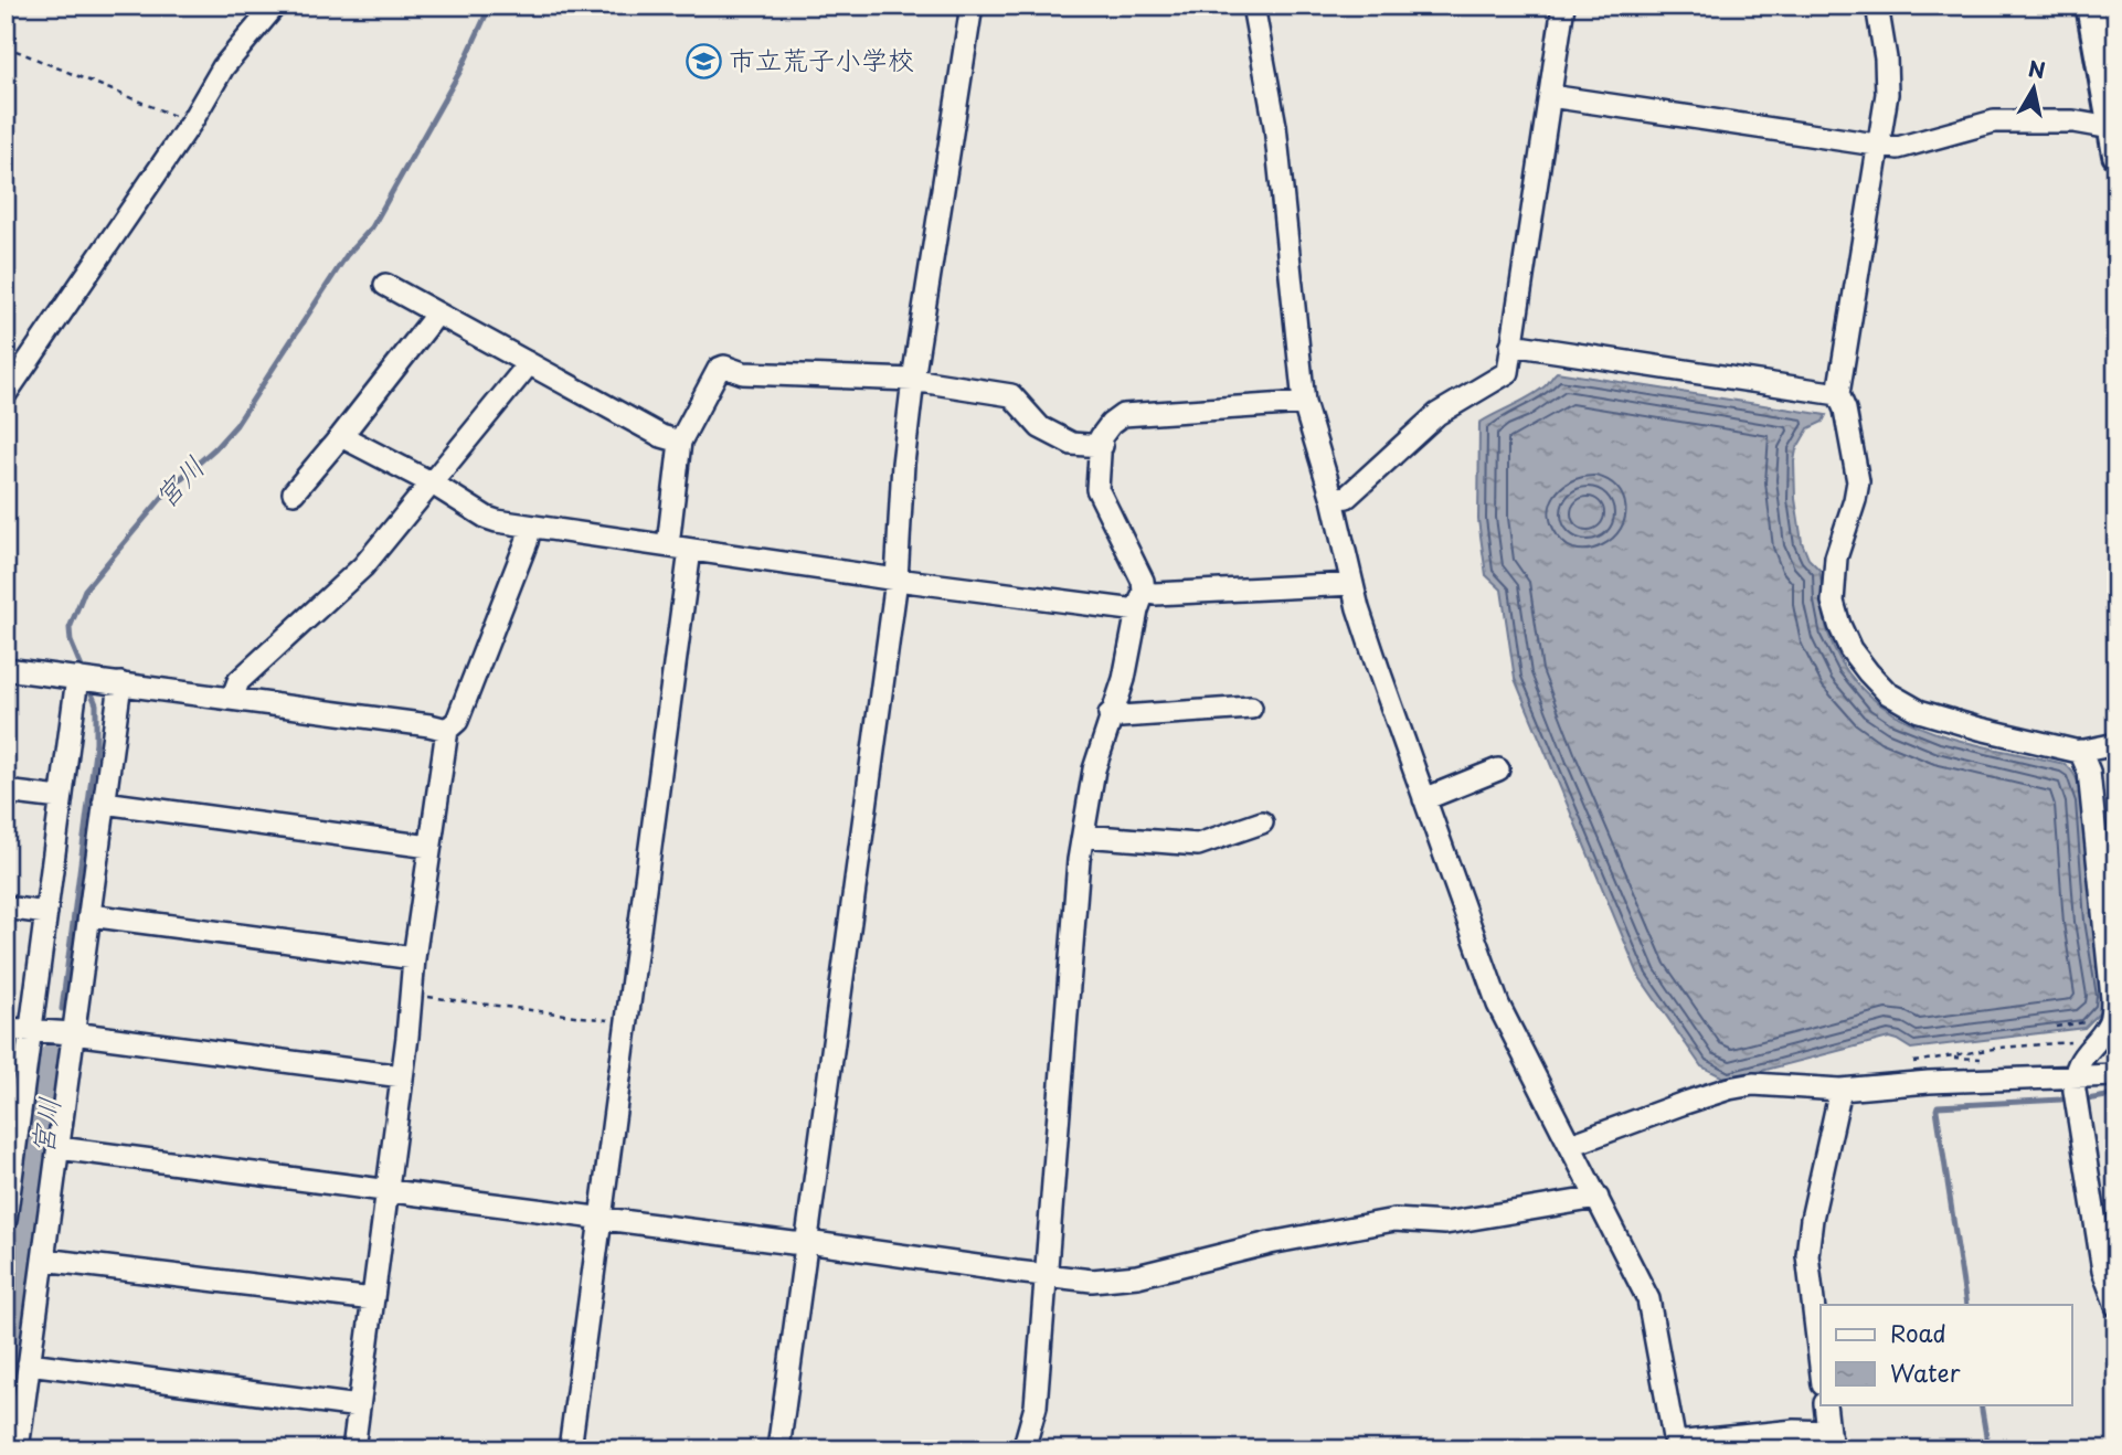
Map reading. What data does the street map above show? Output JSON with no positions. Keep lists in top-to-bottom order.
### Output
{
  "water": ["宮川"],
  "places": {
    "school or university": ["市立荒子小学校"]
  },
  "legend": ["Road", "Water"],
  "north": "top"
}
